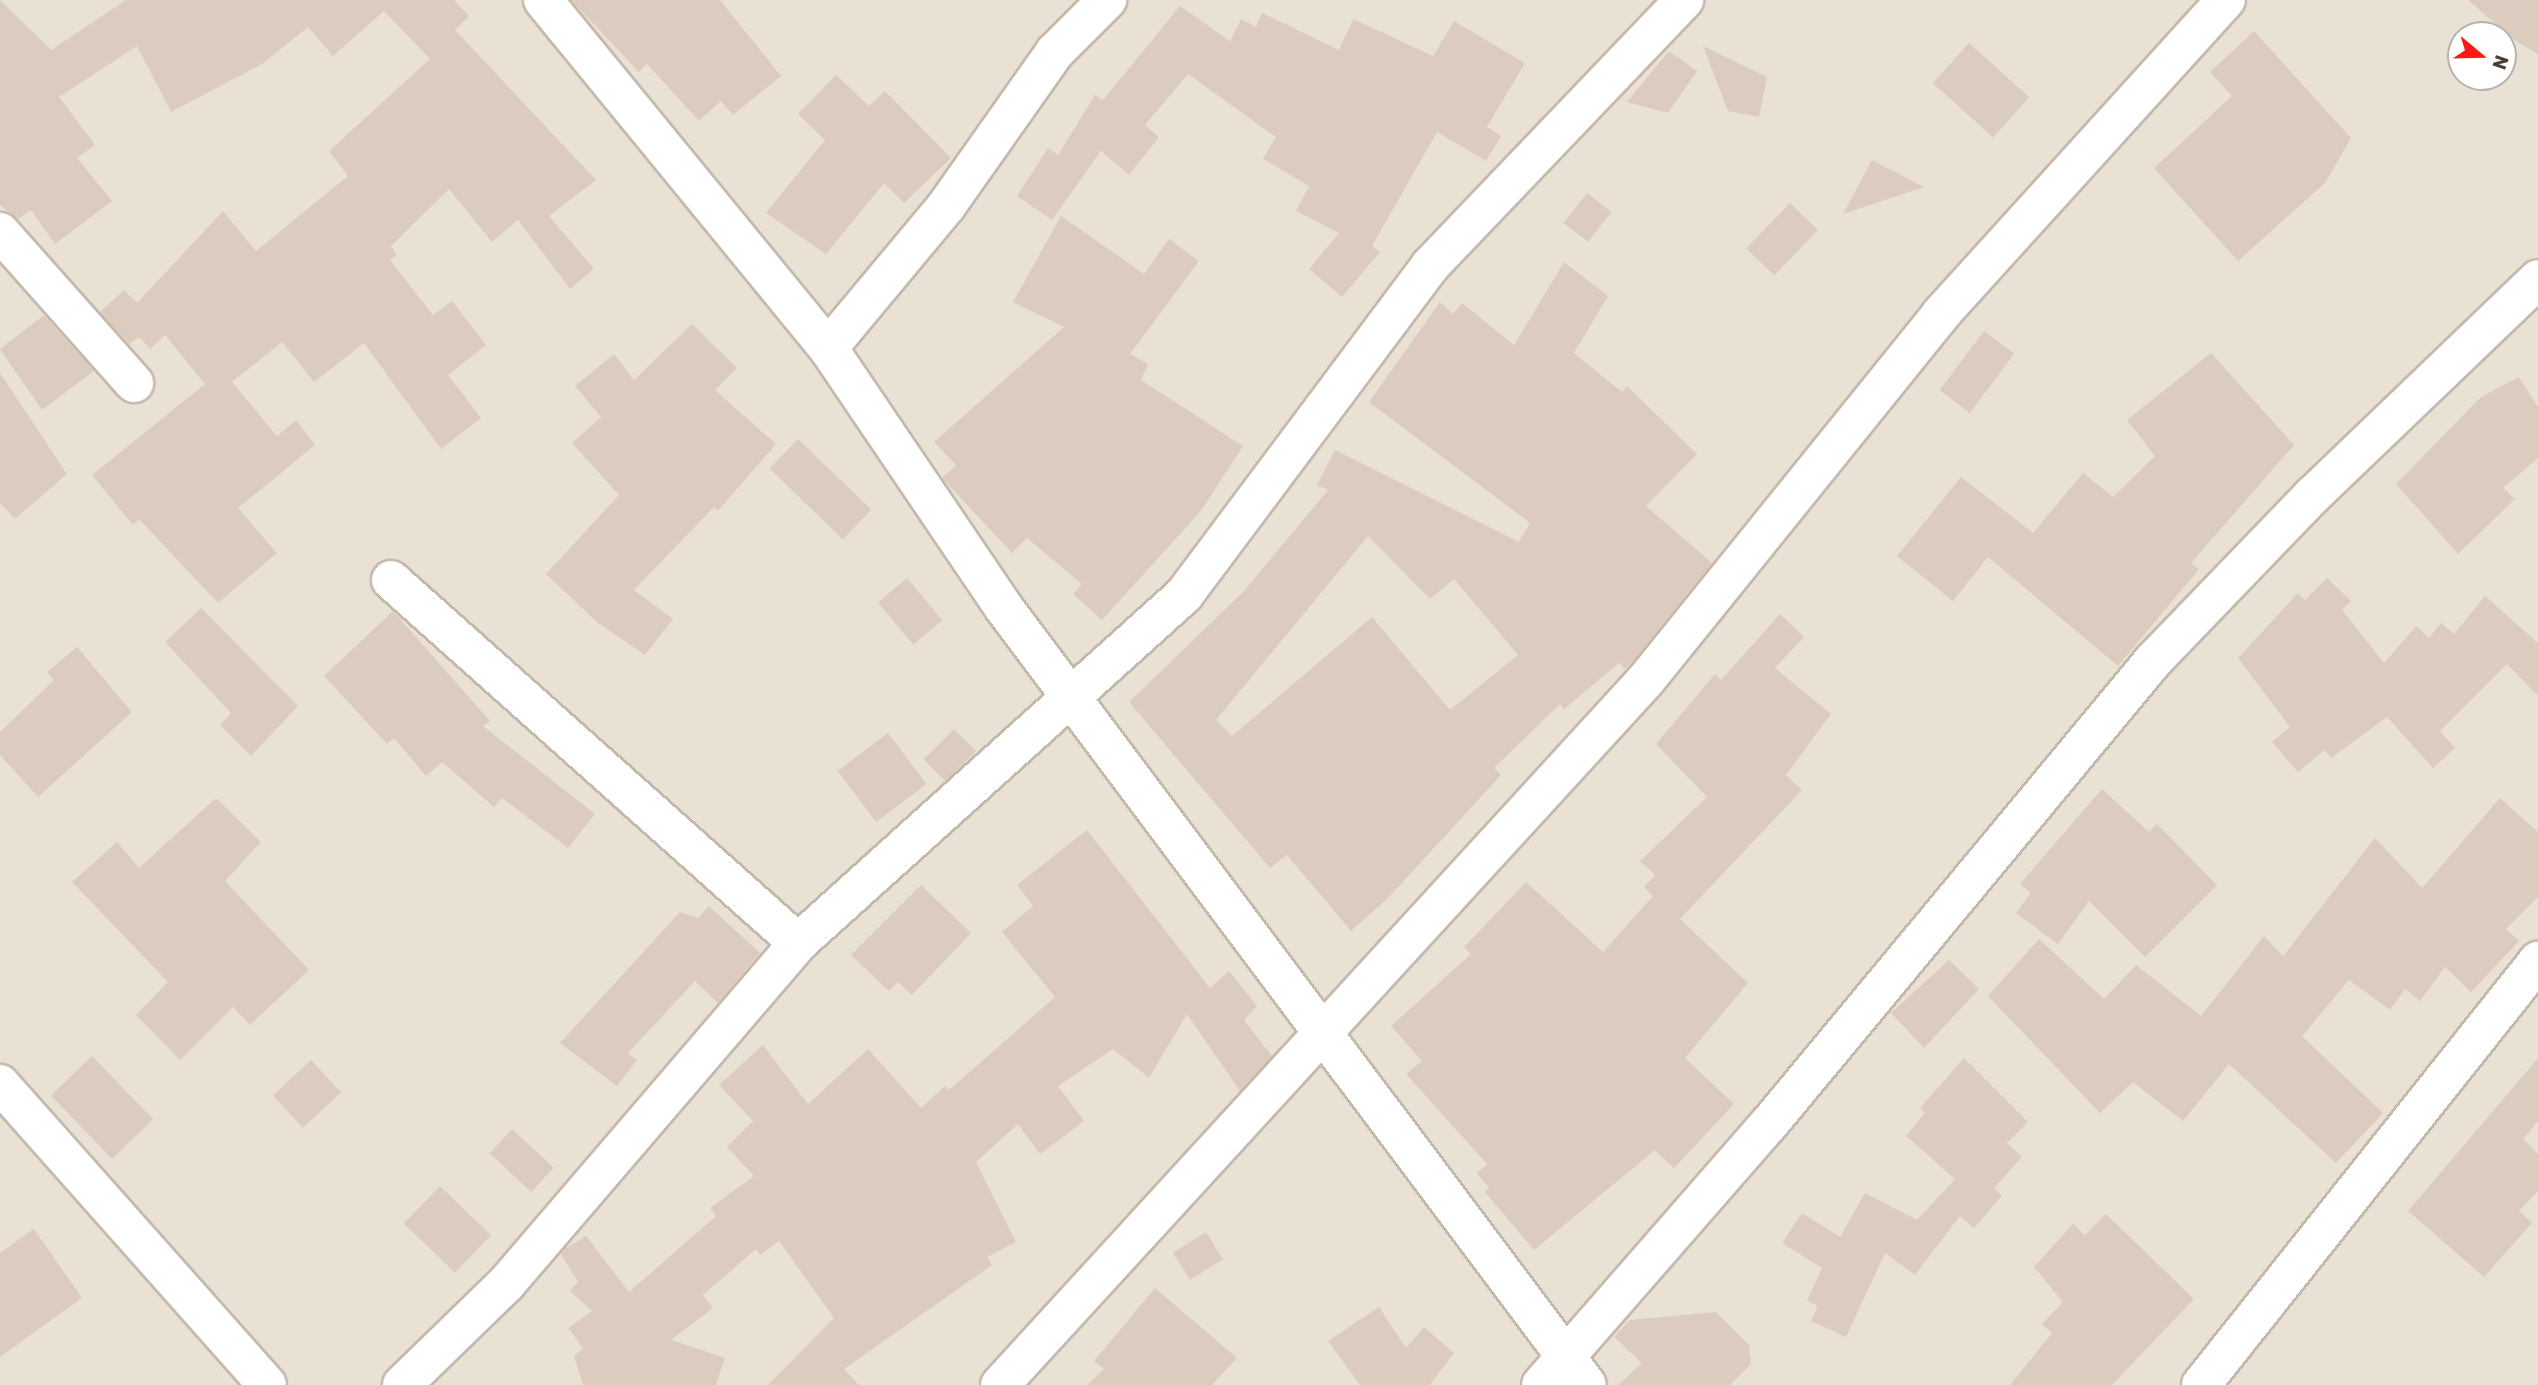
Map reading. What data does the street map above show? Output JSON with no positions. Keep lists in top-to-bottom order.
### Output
{
  "north": "right"
}
